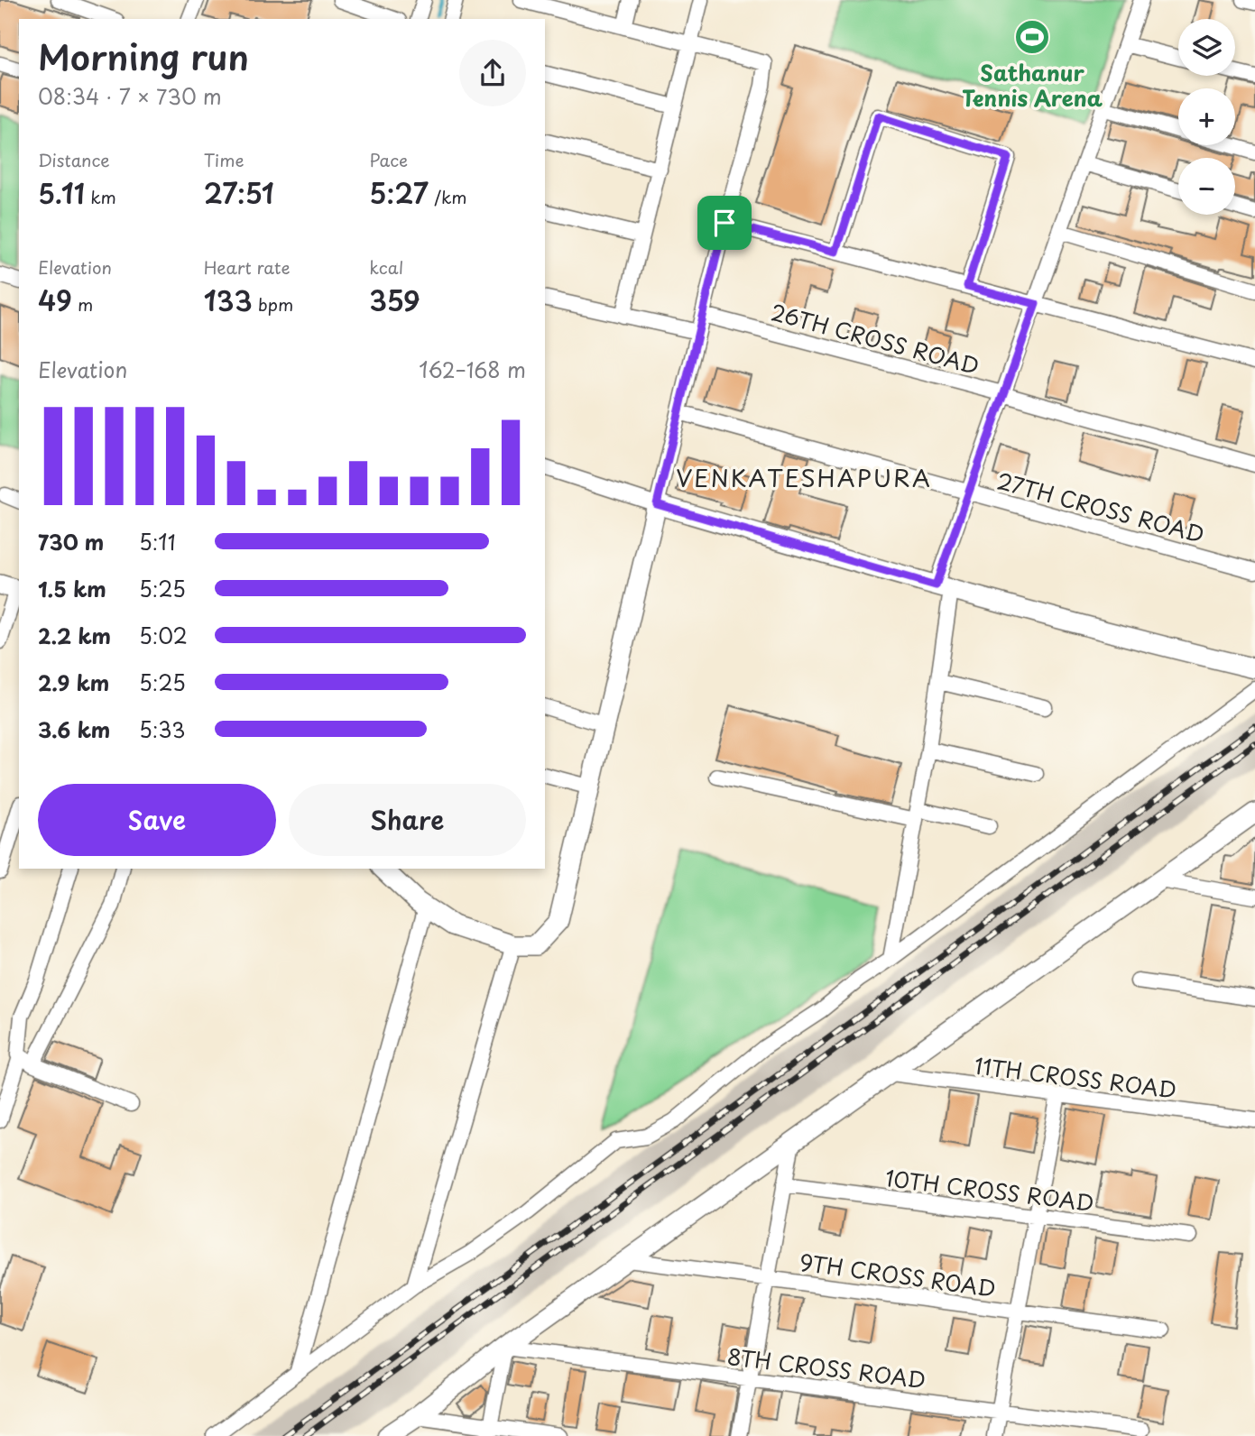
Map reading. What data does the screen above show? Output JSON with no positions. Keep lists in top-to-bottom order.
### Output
{
  "streets": {
    "street": [
      "26TH CROSS ROAD",
      "27TH CROSS ROAD",
      "11TH CROSS ROAD",
      "10TH CROSS ROAD",
      "9TH CROSS ROAD",
      "8TH CROSS ROAD"
    ]
  },
  "districts": ["VENKATESHAPURA"],
  "places": {
    "sports": ["Sathanur Tennis Arena"]
  },
  "page": {
    "map_buttons": ["+", "−"],
    "heading": ["Morning run", "08:34 · 7 × 730 m"],
    "stats": [
      ["Distance", "5.11 km"],
      ["Time", "27:51"],
      ["Pace", "5:27 /km"],
      ["Elevation", "49 m"],
      ["Heart rate", "133 bpm"],
      ["kcal", "359"]
    ],
    "chart": ["Elevation", "162–168 m"],
    "list": [
      {
        "name": "730 m",
        "note": "5:11"
      },
      {
        "name": "1.5 km",
        "note": "5:25"
      },
      {
        "name": "2.2 km",
        "note": "5:02"
      },
      {
        "name": "2.9 km",
        "note": "5:25"
      },
      {
        "name": "3.6 km",
        "note": "5:33"
      }
    ],
    "buttons": ["Save", "Share"]
  }
}
